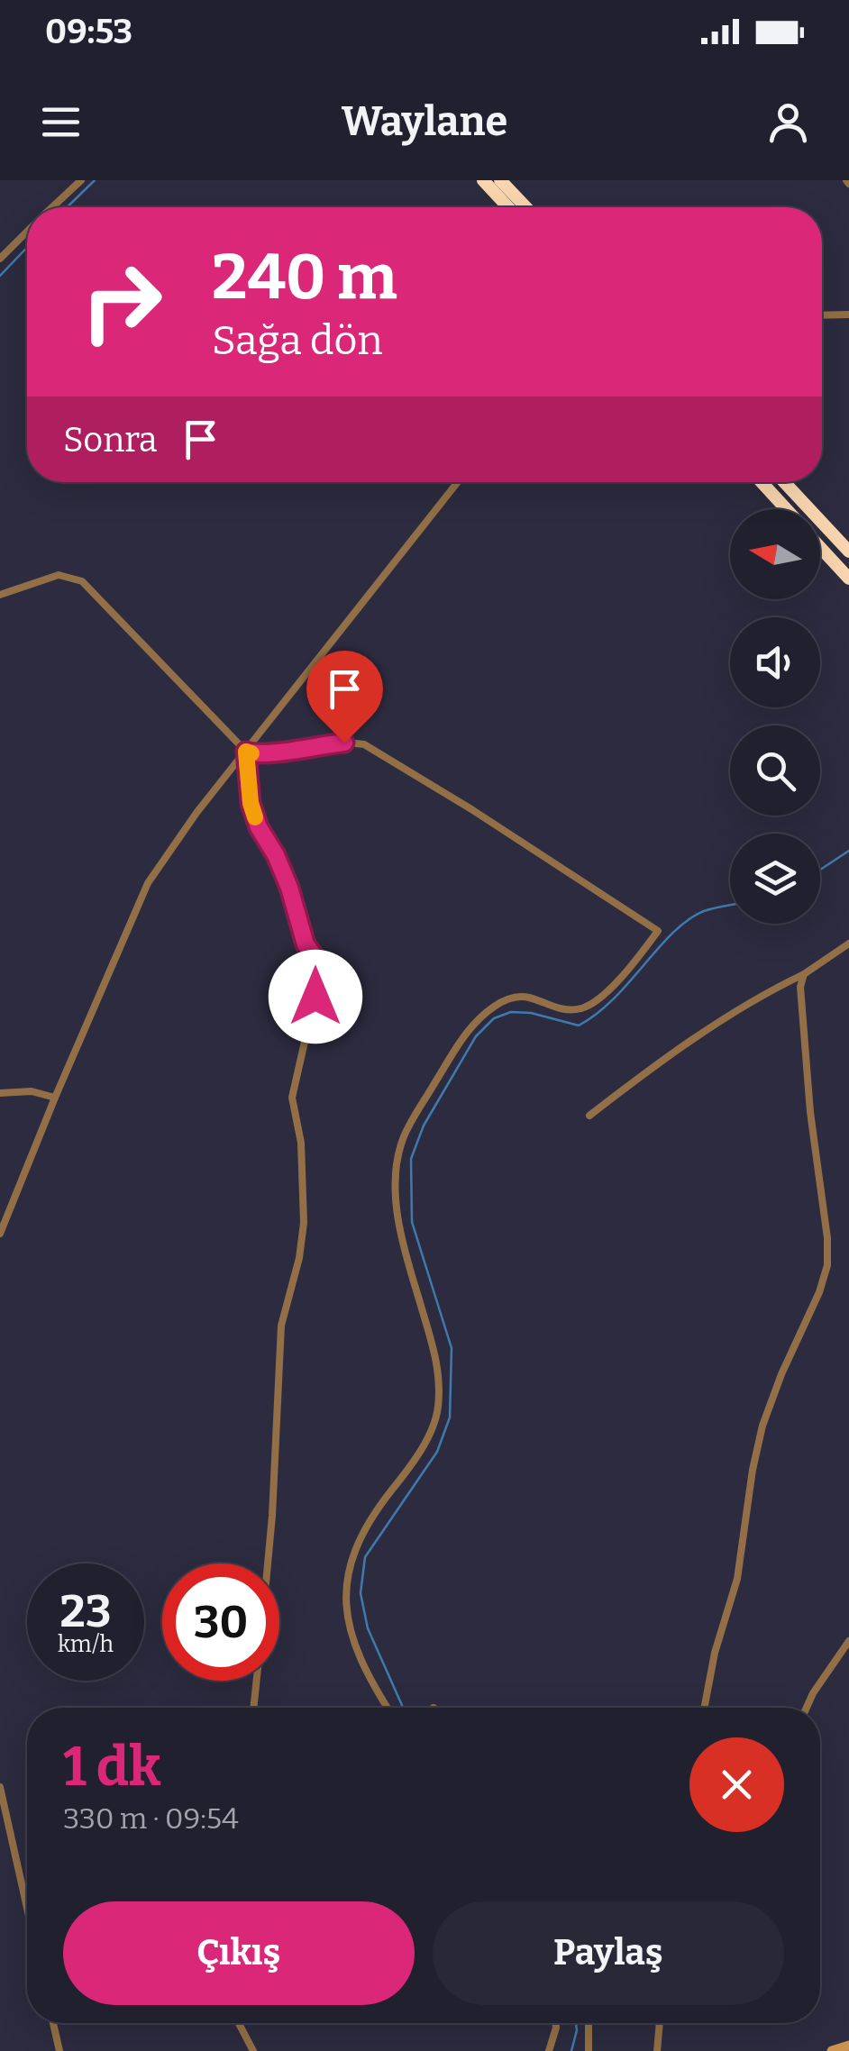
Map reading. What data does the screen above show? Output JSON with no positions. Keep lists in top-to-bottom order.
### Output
{
  "north": "left",
  "page": {
    "status": "09:53",
    "header": "Waylane",
    "turn": ["240 m", "Sağa dön"],
    "then": "Sonra",
    "speed": "23 km/h",
    "limit": "30",
    "heading": ["1 dk", "330 m · 09:54"],
    "buttons": ["Çıkış", "Paylaş"]
  }
}
